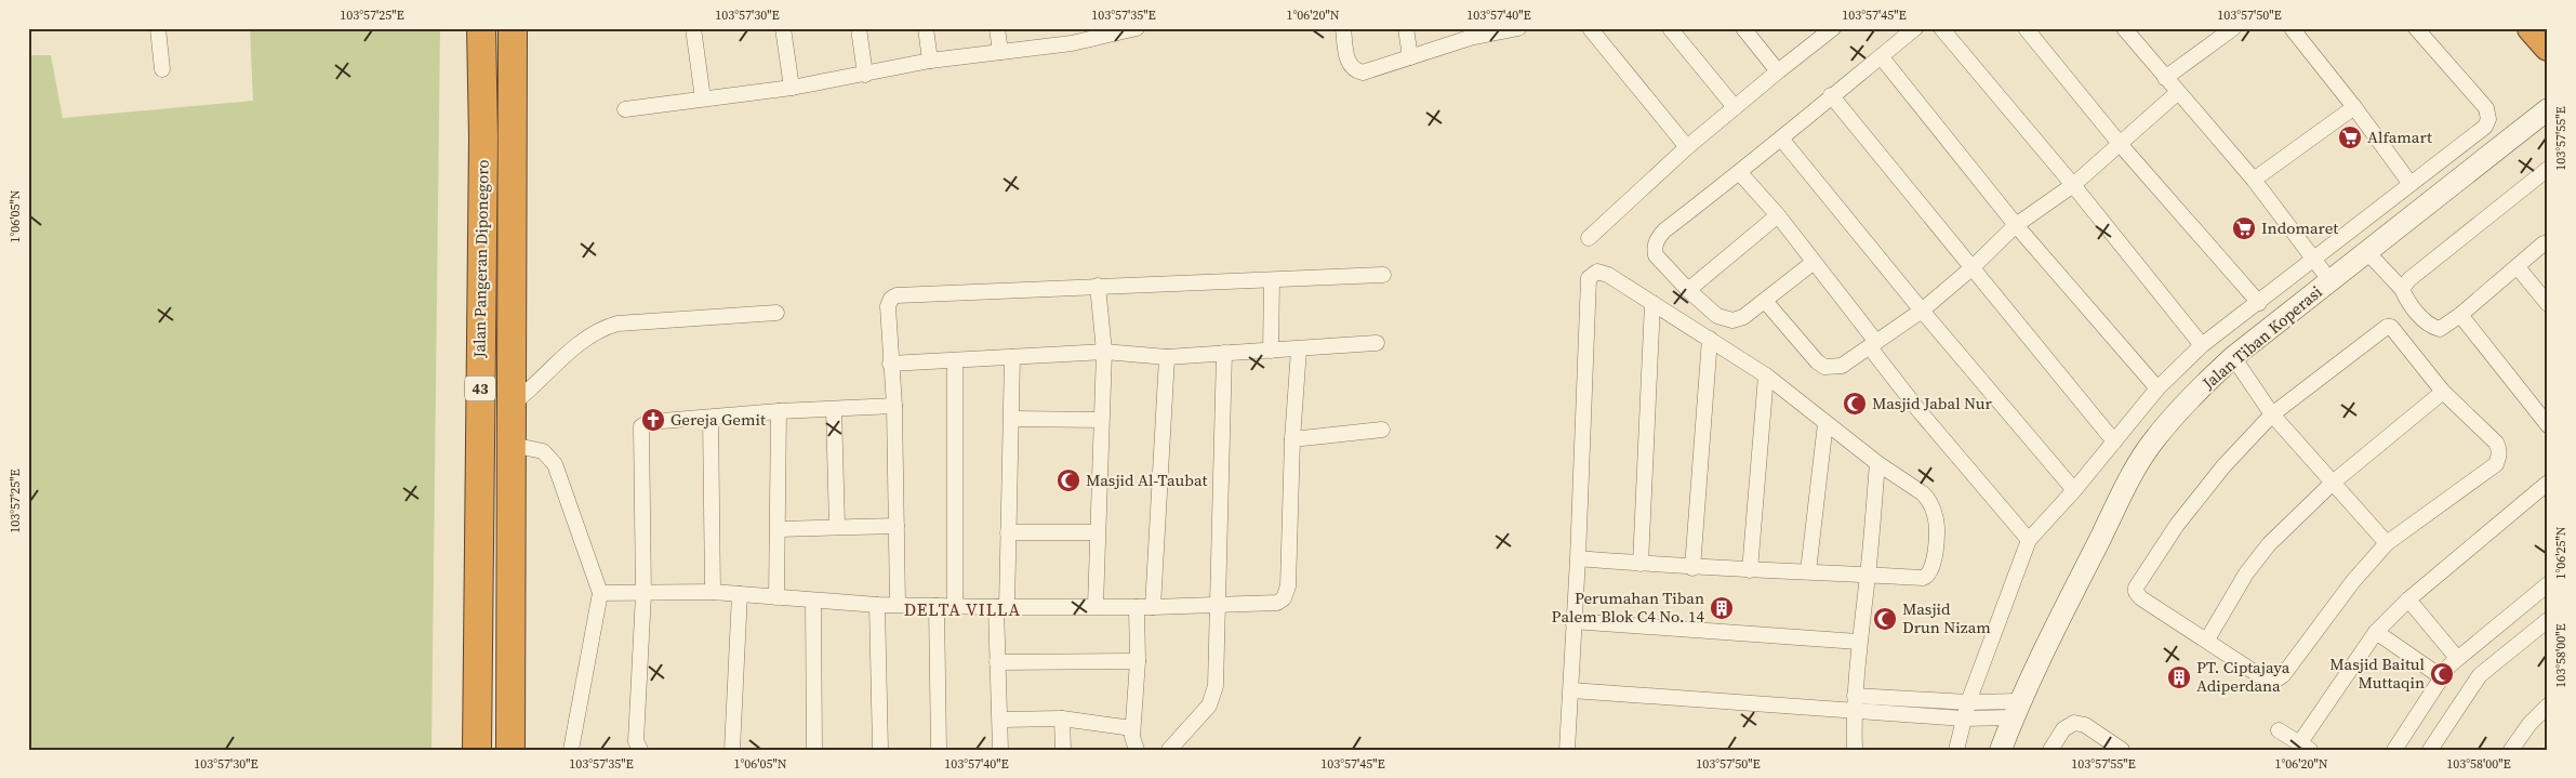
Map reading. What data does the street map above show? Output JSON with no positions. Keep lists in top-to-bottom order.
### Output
{
  "streets": {
    "highway": ["Jalan Pangeran Diponegoro", "43"],
    "street": ["Jalan Tiban Koperasi"]
  },
  "districts": ["DELTA VILLA"],
  "places": {
    "supermarket": ["Alfamart", "Indomaret"],
    "mosque": [
      "Masjid Jabal Nur",
      "Masjid Al-Taubat",
      "Masjid Drun Nizam",
      "Masjid Baitul Muttaqin"
    ],
    "church": ["Gereja Gemit"],
    "building": ["Perumahan Tiban Palem Blok C4 No. 14", "PT. Ciptajaya Adiperdana"]
  },
  "coordinates": [
    "103°57'25\"E",
    "103°57'30\"E",
    "103°57'35\"E",
    "1°06'20\"N",
    "103°57'40\"E",
    "103°57'45\"E",
    "103°57'50\"E",
    "103°57'55\"E",
    "1°06'05\"N",
    "1°06'25\"N",
    "103°58'00\"E"
  ]
}
